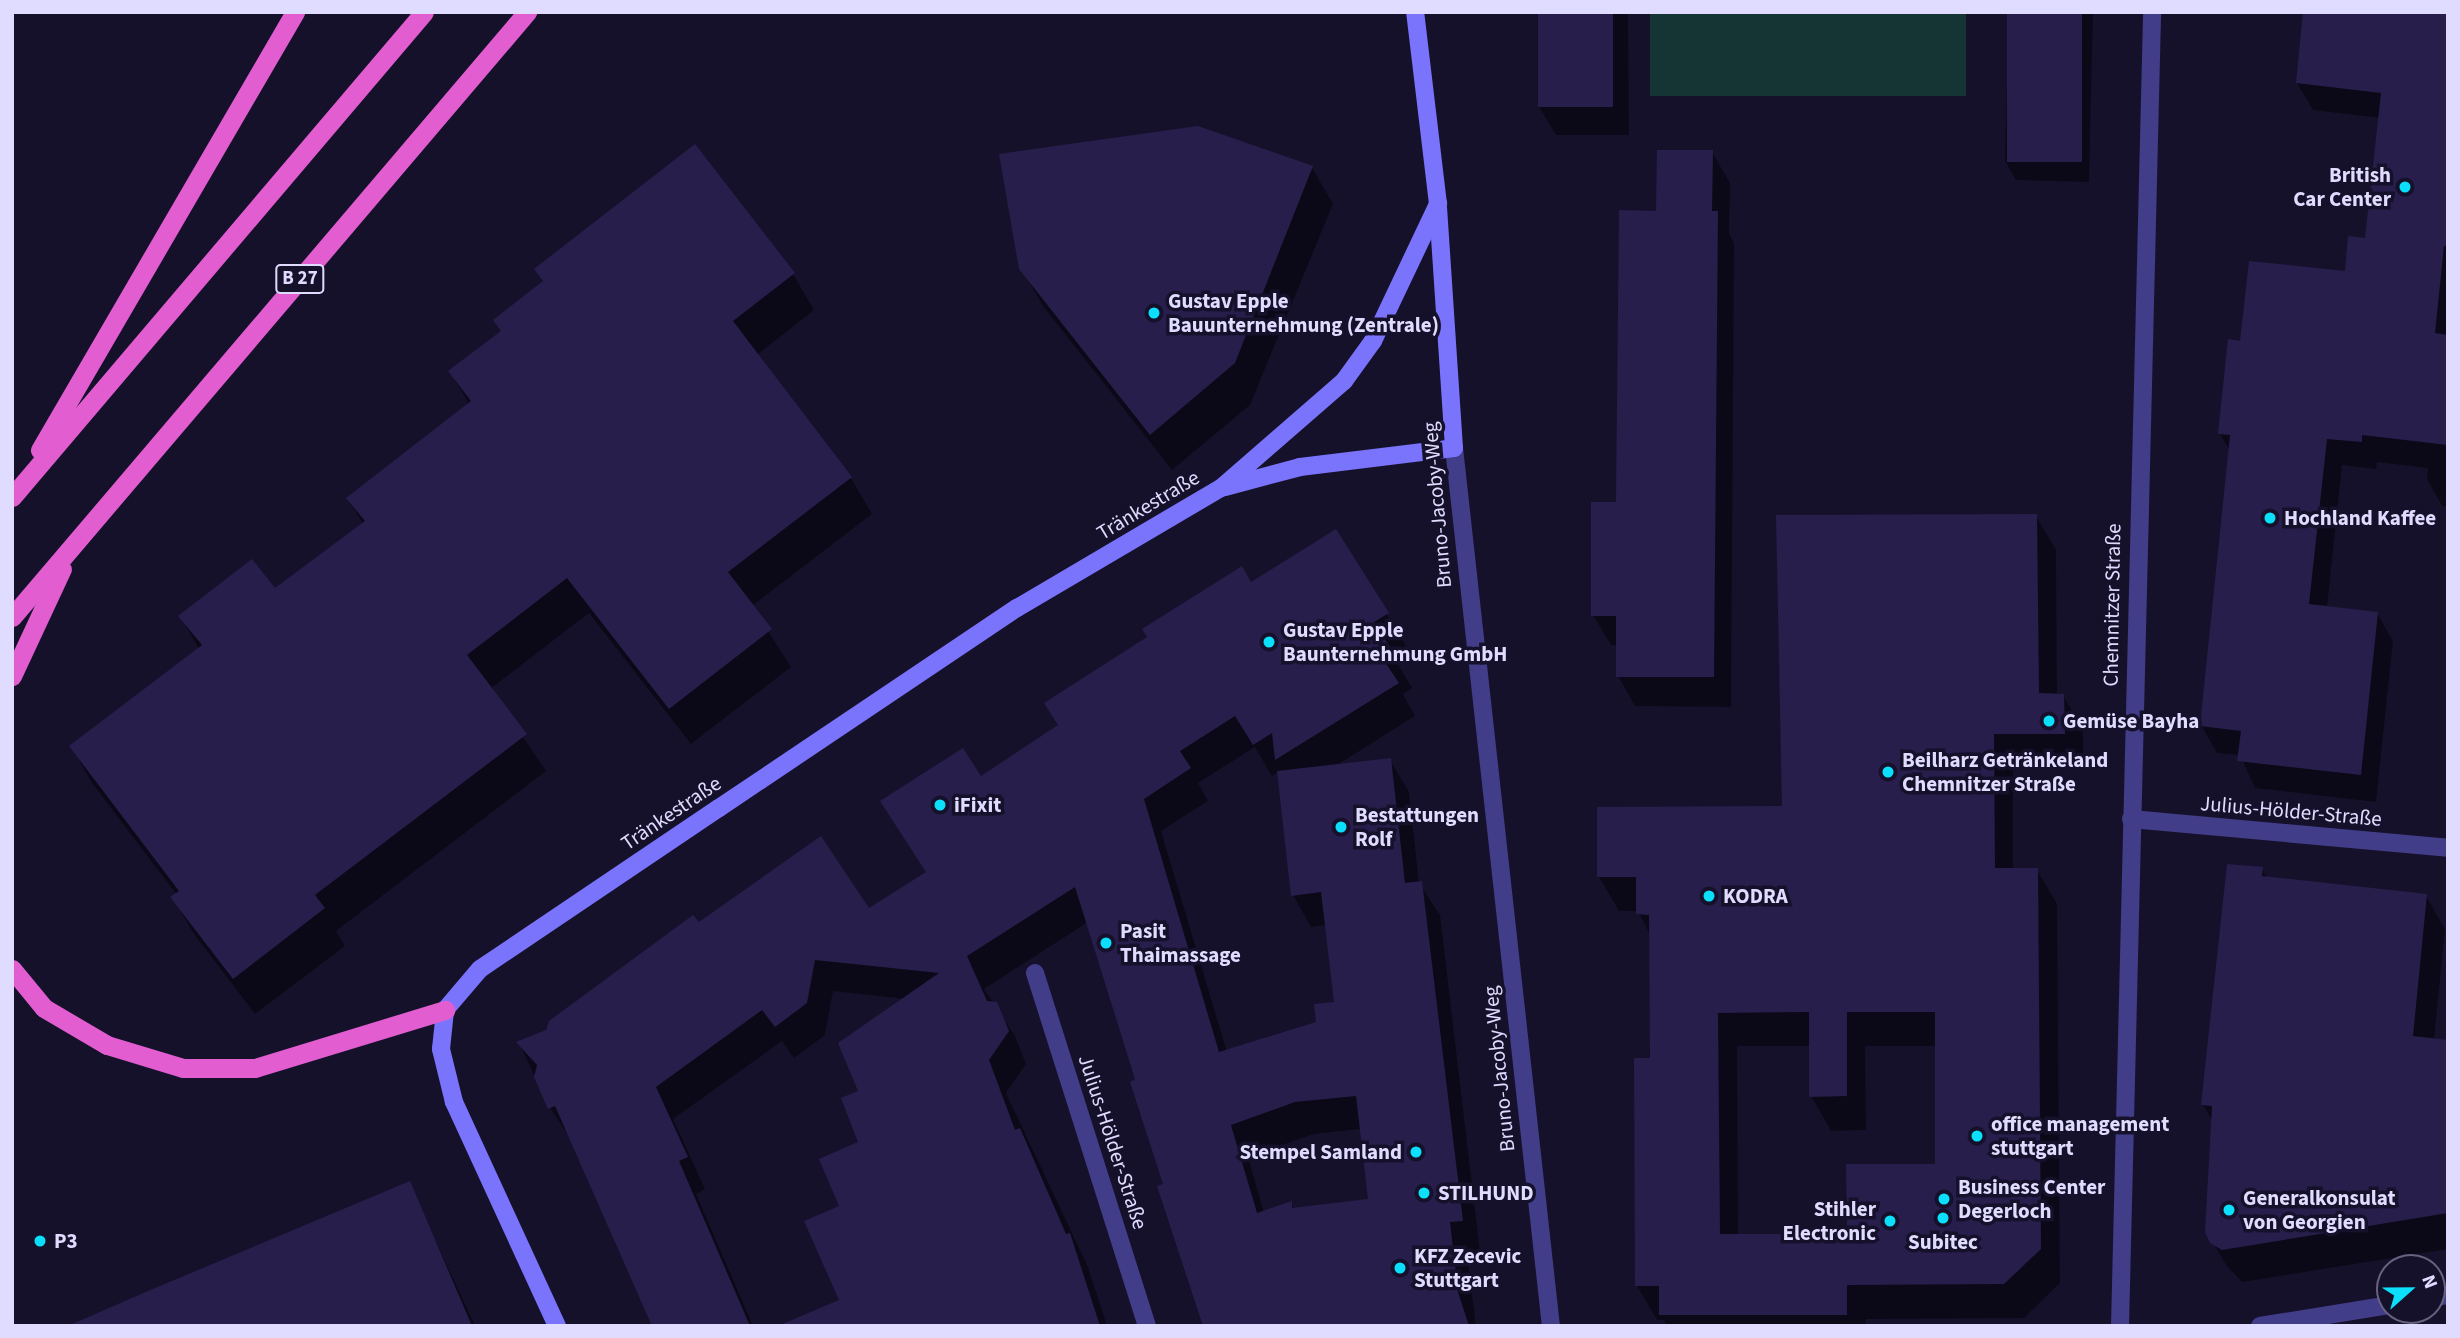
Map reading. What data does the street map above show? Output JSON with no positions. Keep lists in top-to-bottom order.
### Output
{
  "streets": {
    "highway": ["B 27"],
    "main road": ["Tränkestraße", "Bruno-Jacoby-Weg"],
    "street": ["Chemnitzer Straße", "Julius-Hölder-Straße"]
  },
  "crossings": [
    ["Tränkestraße", "Bruno-Jacoby-Weg"],
    ["Chemnitzer Straße", "Julius-Hölder-Straße"]
  ],
  "places": [
    "British Car Center",
    "Gustav Epple Bauunternehmung (Zentrale)",
    "Hochland Kaffee",
    "Gustav Epple Baunternehmung GmbH",
    "Gemüse Bayha",
    "Beilharz Getränkeland Chemnitzer Straße",
    "iFixit",
    "Bestattungen Rolf",
    "KODRA",
    "Pasit Thaimassage",
    "office management stuttgart",
    "Stempel Samland",
    "STILHUND",
    "Business Center Degerloch",
    "Generalkonsulat von Georgien",
    "Subitec",
    "Stihler Electronic",
    "P3",
    "KFZ Zecevic Stuttgart"
  ],
  "north": "right"
}
